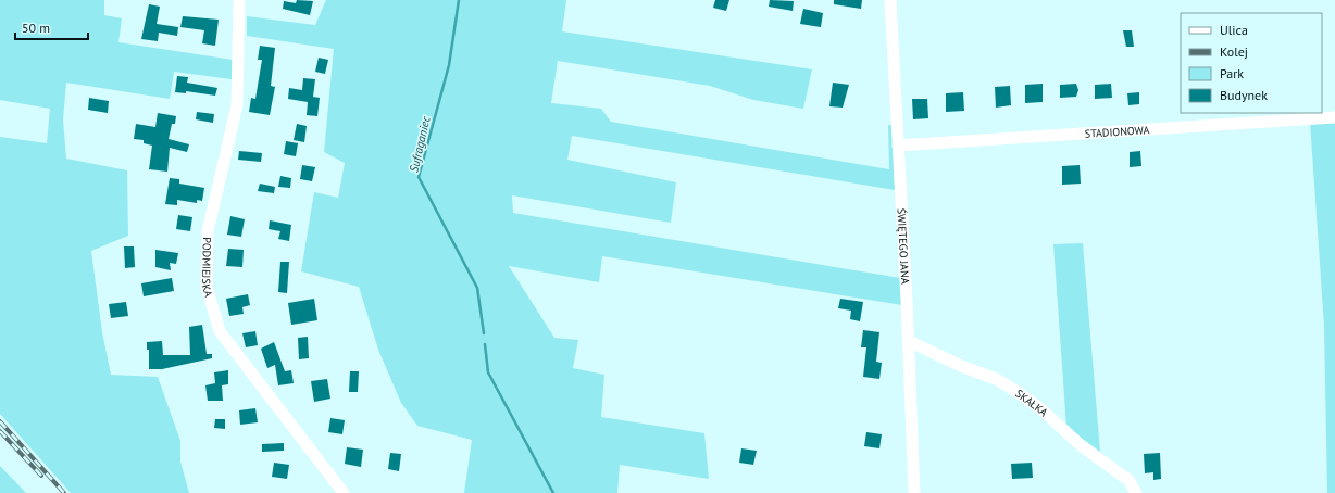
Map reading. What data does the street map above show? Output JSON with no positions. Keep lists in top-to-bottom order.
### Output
{
  "streets": {
    "street": [
      "STADIONOWA",
      "ŚWIĘTEGO JANA",
      "PODMIEJSKA",
      "SKAŁKA"
    ]
  },
  "crossings": [
    ["STADIONOWA", "ŚWIĘTEGO JANA"],
    ["ŚWIĘTEGO JANA", "SKAŁKA"]
  ],
  "water": ["Sufraganiec"],
  "legend": [
    "Ulica",
    "Kolej",
    "Park",
    "Budynek"
  ],
  "scale_bar": "50 m"
}
